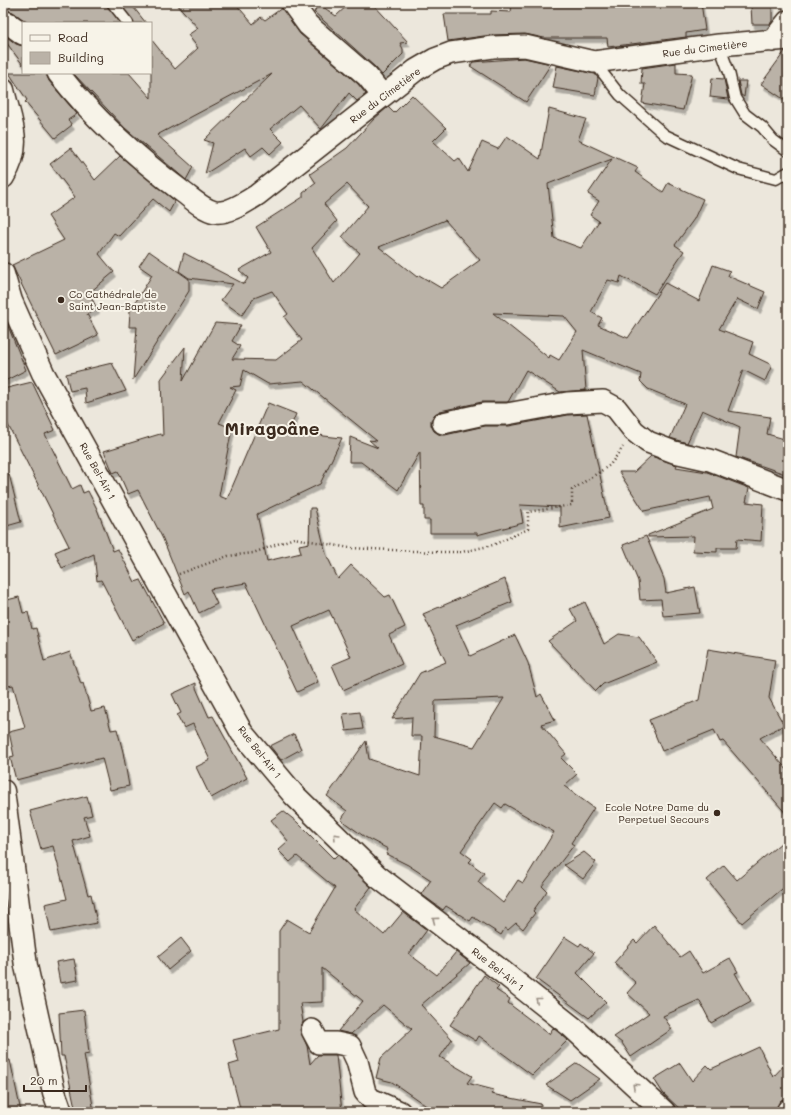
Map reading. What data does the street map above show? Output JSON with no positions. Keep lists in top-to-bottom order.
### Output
{
  "streets": {
    "street": ["Rue du Cimetière", "Rue Bel-Air 1"]
  },
  "one_way": ["Rue Bel-Air 1"],
  "districts": ["Miragoâne"],
  "places": ["Co Cathédrale de Saint Jean-Baptiste", "Ecole Notre Dame du Perpetuel Secours"],
  "legend": ["Road", "Building"],
  "scale_bar": "20 m"
}
